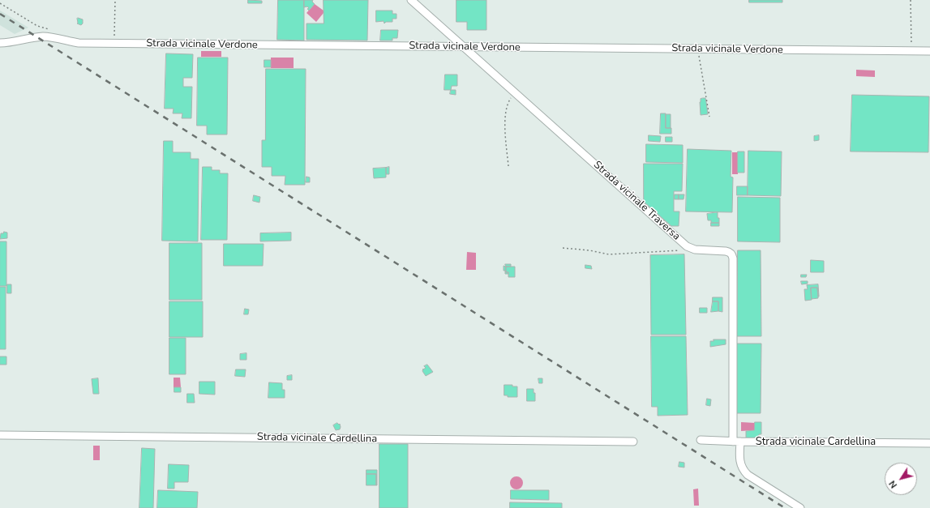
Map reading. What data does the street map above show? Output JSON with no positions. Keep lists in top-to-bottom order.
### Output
{
  "streets": {
    "street": ["Strada vicinale Verdone", "Strada vicinale Traversa", "Strada vicinale Cardellina"]
  },
  "crossings": [
    ["Strada vicinale Verdone", "Strada vicinale Traversa"],
    ["Strada vicinale Traversa", "Strada vicinale Cardellina"]
  ],
  "north": "bottom left"
}
